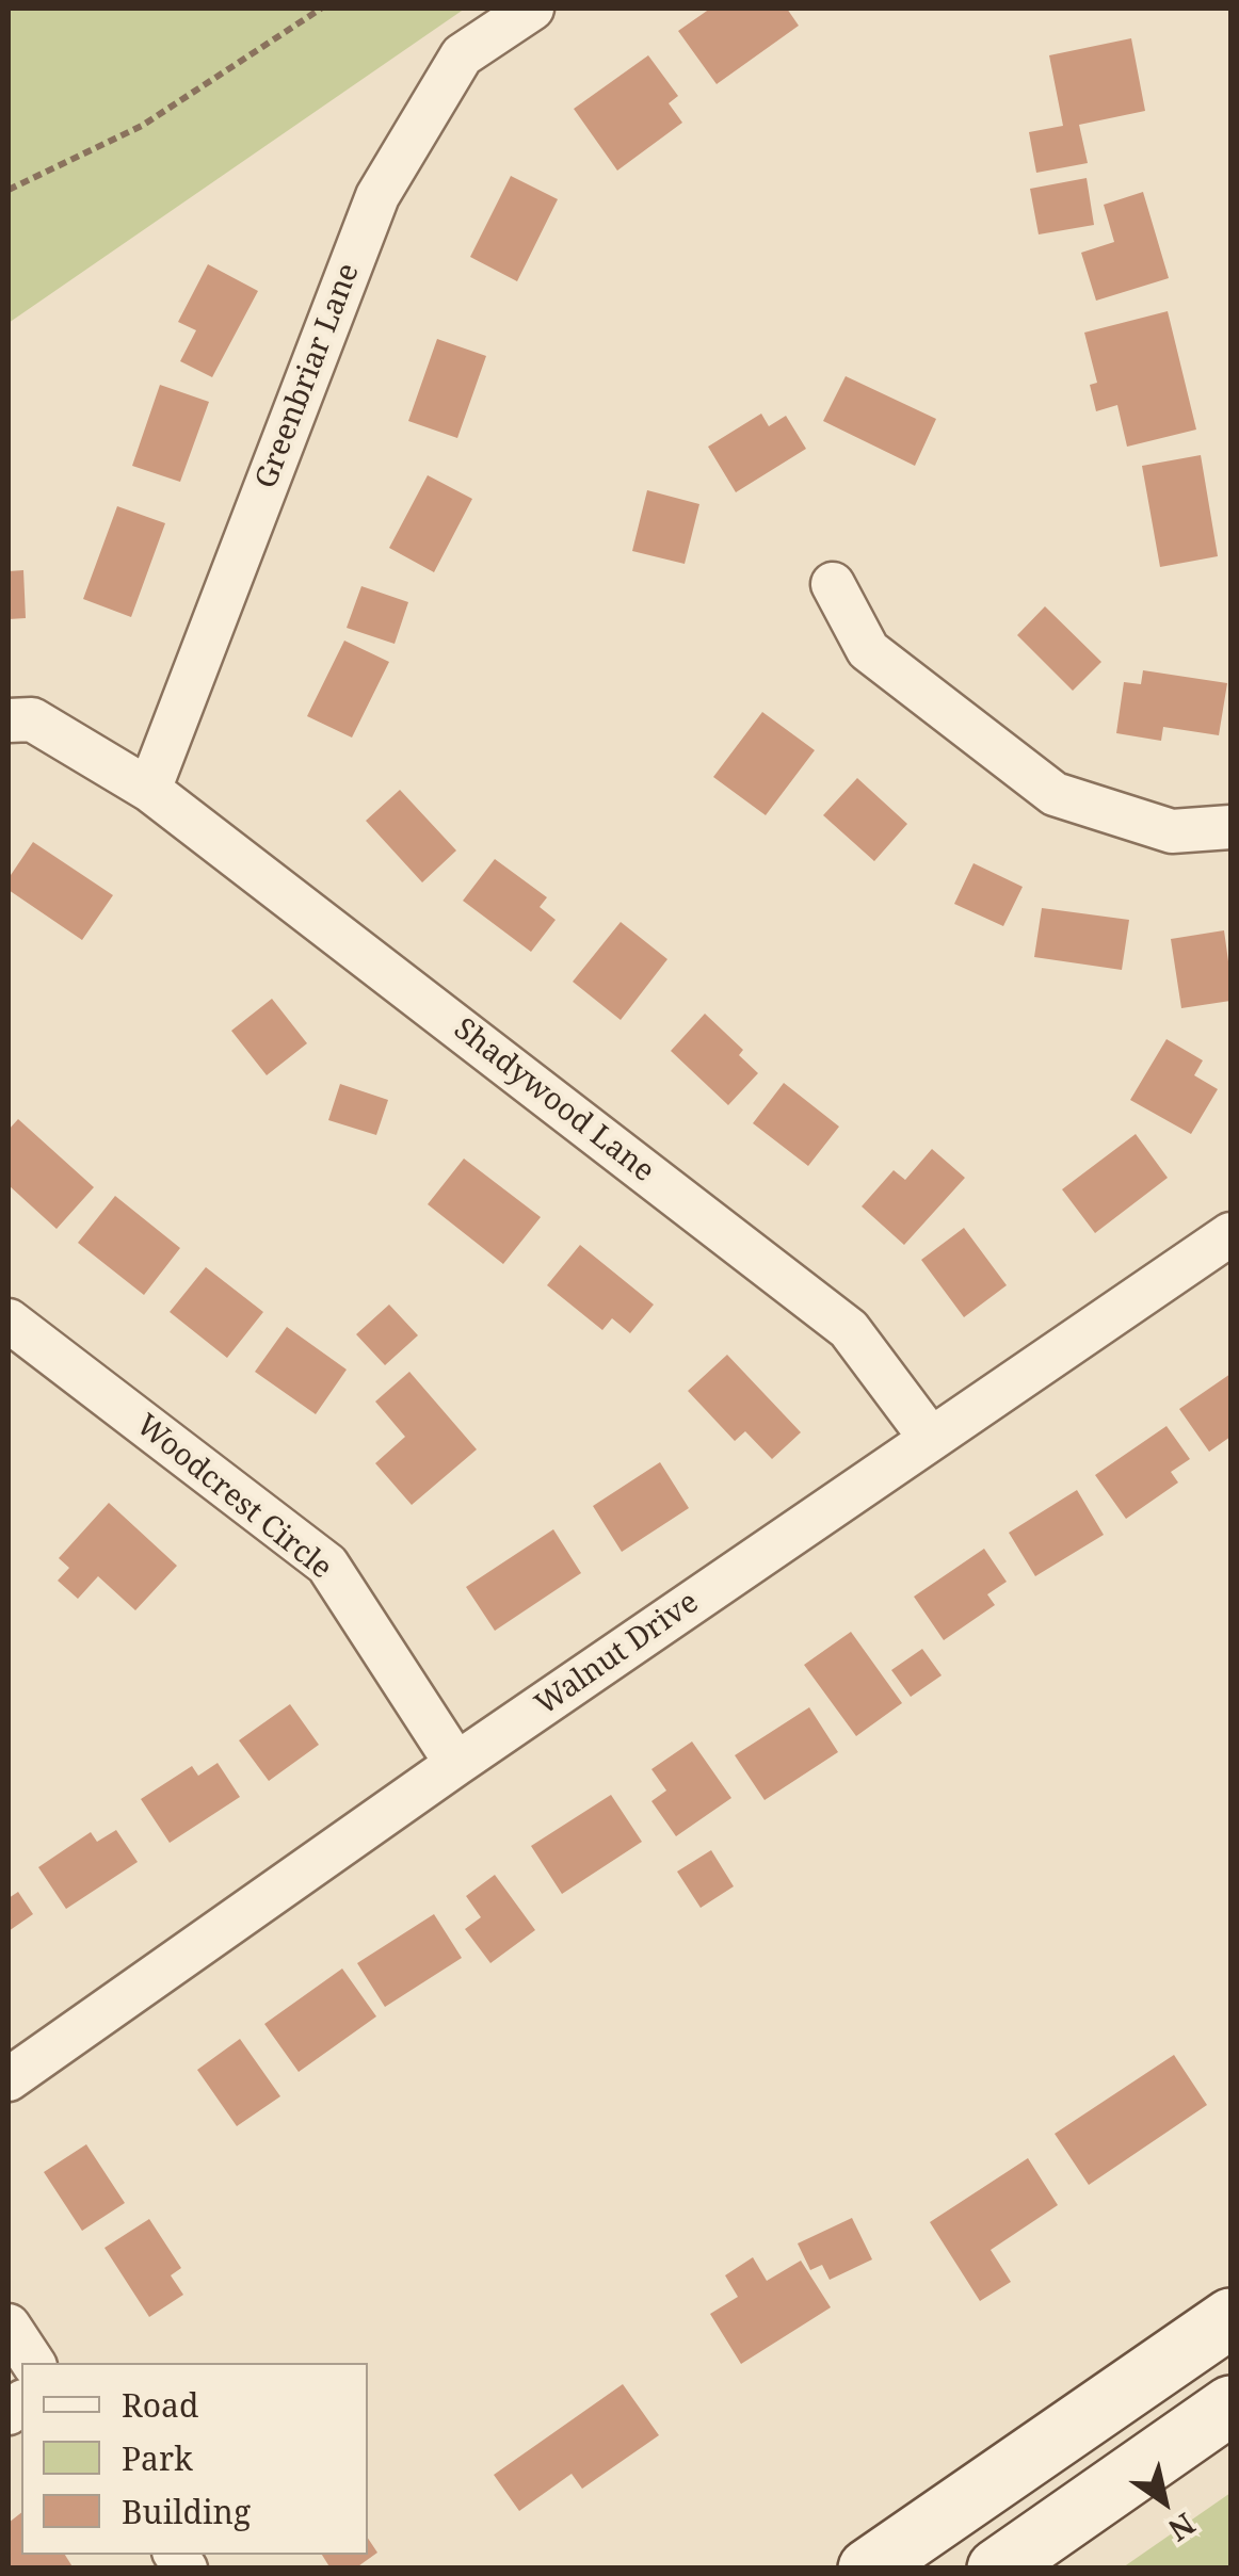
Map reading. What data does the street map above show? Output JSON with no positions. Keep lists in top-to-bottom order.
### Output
{
  "streets": {
    "street": [
      "Greenbriar Lane",
      "Shadywood Lane",
      "Woodcrest Circle",
      "Walnut Drive"
    ]
  },
  "crossings": [
    ["Greenbriar Lane", "Shadywood Lane"],
    ["Shadywood Lane", "Walnut Drive"],
    ["Woodcrest Circle", "Walnut Drive"]
  ],
  "legend": ["Road", "Park", "Building"],
  "north": "bottom right"
}
